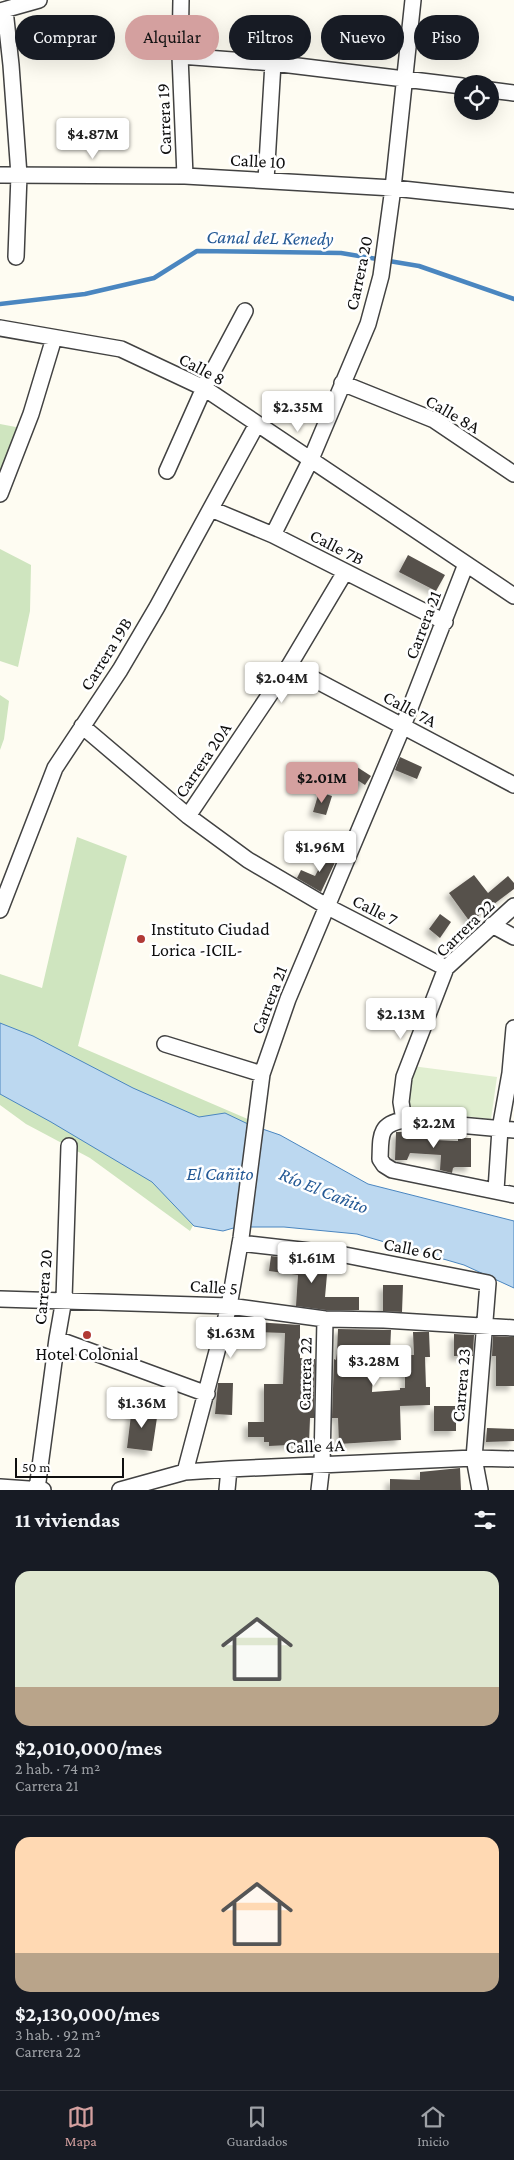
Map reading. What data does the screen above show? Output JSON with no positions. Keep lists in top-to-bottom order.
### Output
{
  "streets": {
    "street": [
      "Carrera 19",
      "Calle 10",
      "Carrera 20",
      "Calle 8",
      "Calle 8A",
      "Calle 7B",
      "Carrera 21",
      "Carrera 19B",
      "Calle 7A",
      "Carrera 20A",
      "Calle 7",
      "Carrera 22",
      "Calle 6C",
      "Calle 5",
      "Carrera 23",
      "Calle 4A"
    ]
  },
  "crossings": [
    ["Carrera 19", "Calle 10"],
    ["Calle 10", "Carrera 20"],
    ["Carrera 20", "Calle 8"],
    ["Carrera 20", "Calle 8A"],
    ["Carrera 20", "Calle 7B"],
    ["Carrera 20", "Calle 5"],
    ["Calle 8", "Carrera 21"],
    ["Calle 8", "Carrera 19B"],
    ["Calle 7B", "Carrera 21"],
    ["Calle 7B", "Carrera 19B"],
    ["Calle 7B", "Carrera 20A"],
    ["Carrera 21", "Calle 7A"],
    ["Carrera 21", "Calle 7"],
    ["Carrera 21", "Calle 6C"],
    ["Carrera 21", "Calle 5"],
    ["Carrera 21", "Calle 4A"],
    ["Carrera 19B", "Calle 7"],
    ["Calle 7A", "Carrera 20A"],
    ["Carrera 20A", "Calle 7"],
    ["Calle 7", "Carrera 22"],
    ["Carrera 22", "Calle 5"],
    ["Carrera 22", "Calle 4A"],
    ["Calle 6C", "Carrera 23"],
    ["Calle 5", "Carrera 23"],
    ["Carrera 23", "Calle 4A"]
  ],
  "water": ["Canal deL Kenedy", "El Cañito", "Río El Cañito"],
  "places": ["Instituto Ciudad Lorica -ICIL-", "Hotel Colonial"],
  "scale_bar": "50 m",
  "page": {
    "chip": [
      "Comprar",
      "Alquilar",
      "Filtros",
      "Nuevo",
      "Piso"
    ],
    "price": [
      "$4.87M",
      "$2.35M",
      "$2.04M",
      "$2.01M",
      "$1.96M",
      "$2.13M",
      "$2.2M",
      "$1.61M",
      "$1.63M",
      "$3.28M",
      "$1.36M"
    ],
    "scale": "50 m",
    "heading": "11 viviendas",
    "list": [
      {
        "name": "$2,010,000/mes",
        "note": "2 hab. · 74 m² · Carrera 21"
      },
      {
        "name": "$2,130,000/mes",
        "note": "3 hab. · 92 m² · Carrera 22"
      }
    ],
    "tabs": ["Mapa", "Guardados", "Inicio"]
  }
}
